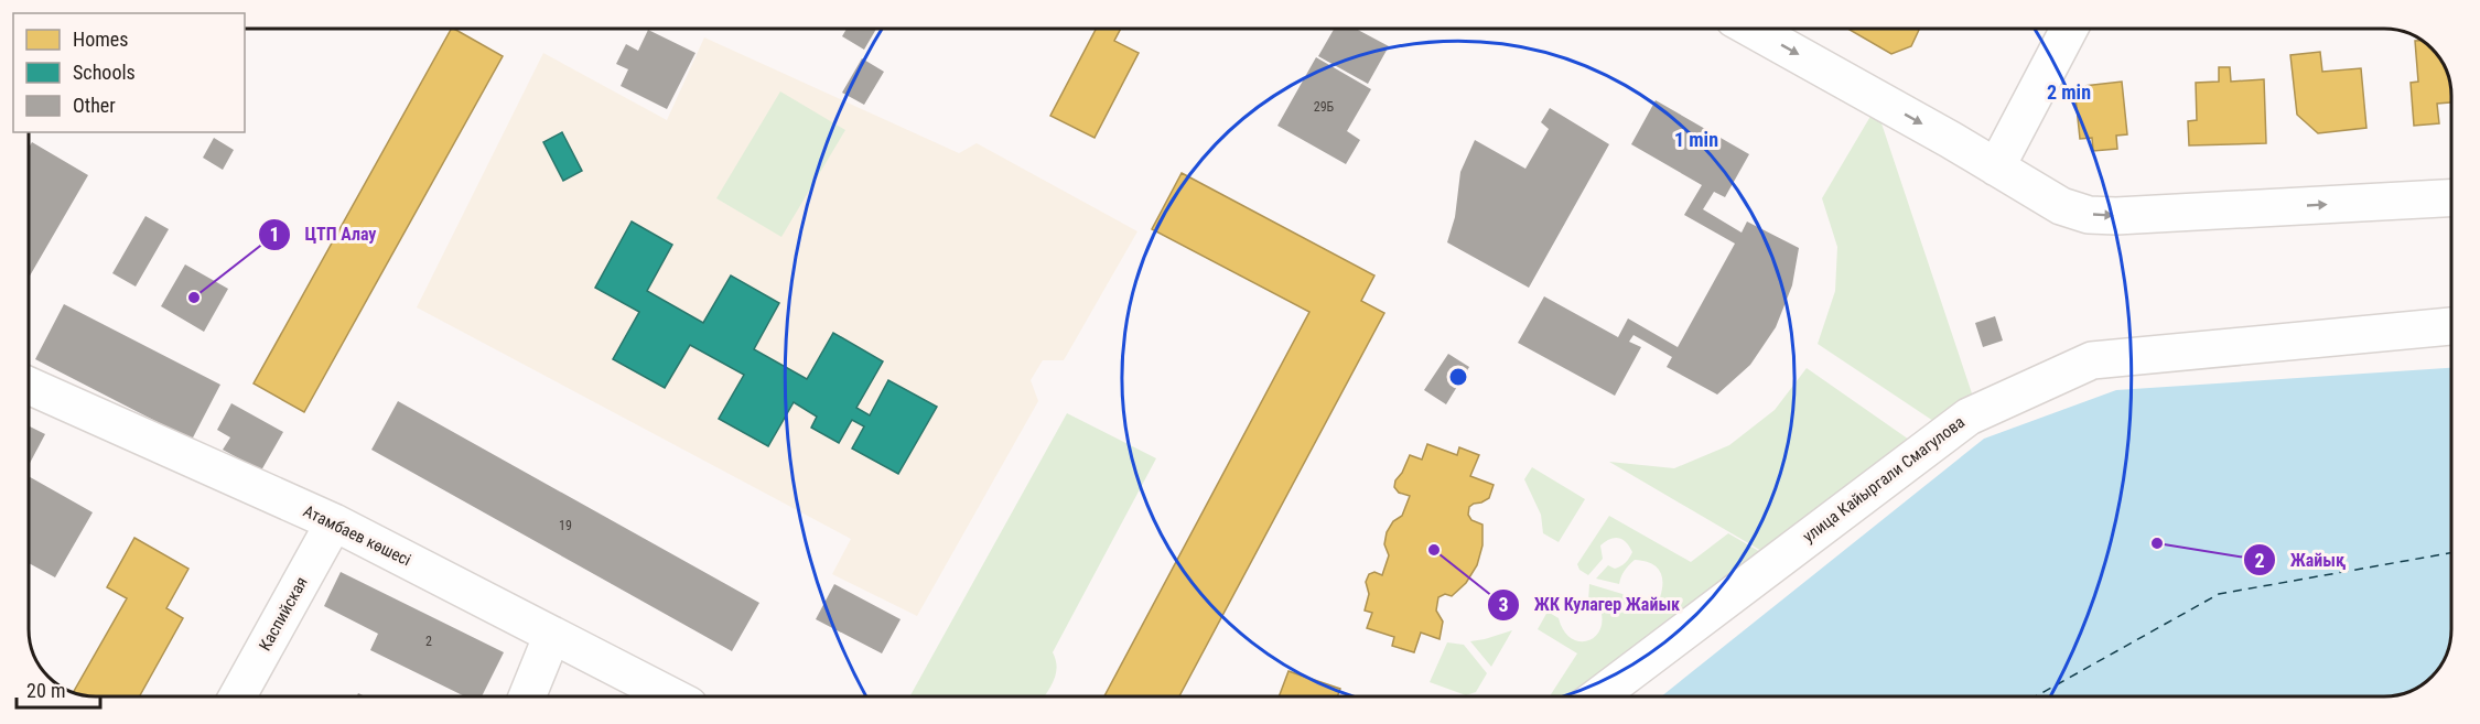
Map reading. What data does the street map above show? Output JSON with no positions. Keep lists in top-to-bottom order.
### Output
{
  "streets": {
    "street": ["улица Кайыргали Смагулова", "Атамбаев көшесі", "Каспийская"]
  },
  "crossings": [
    ["Атамбаев көшесі", "Каспийская"]
  ],
  "places": ["ЦТП Алау", "Жайық", "ЖК Кулагер Жайык"],
  "house_numbers": ["29Б", "19", "2"],
  "legend": ["Homes", "Schools", "Other"],
  "scale_bar": "20 m",
  "rings": ["2 min", "1 min"]
}
